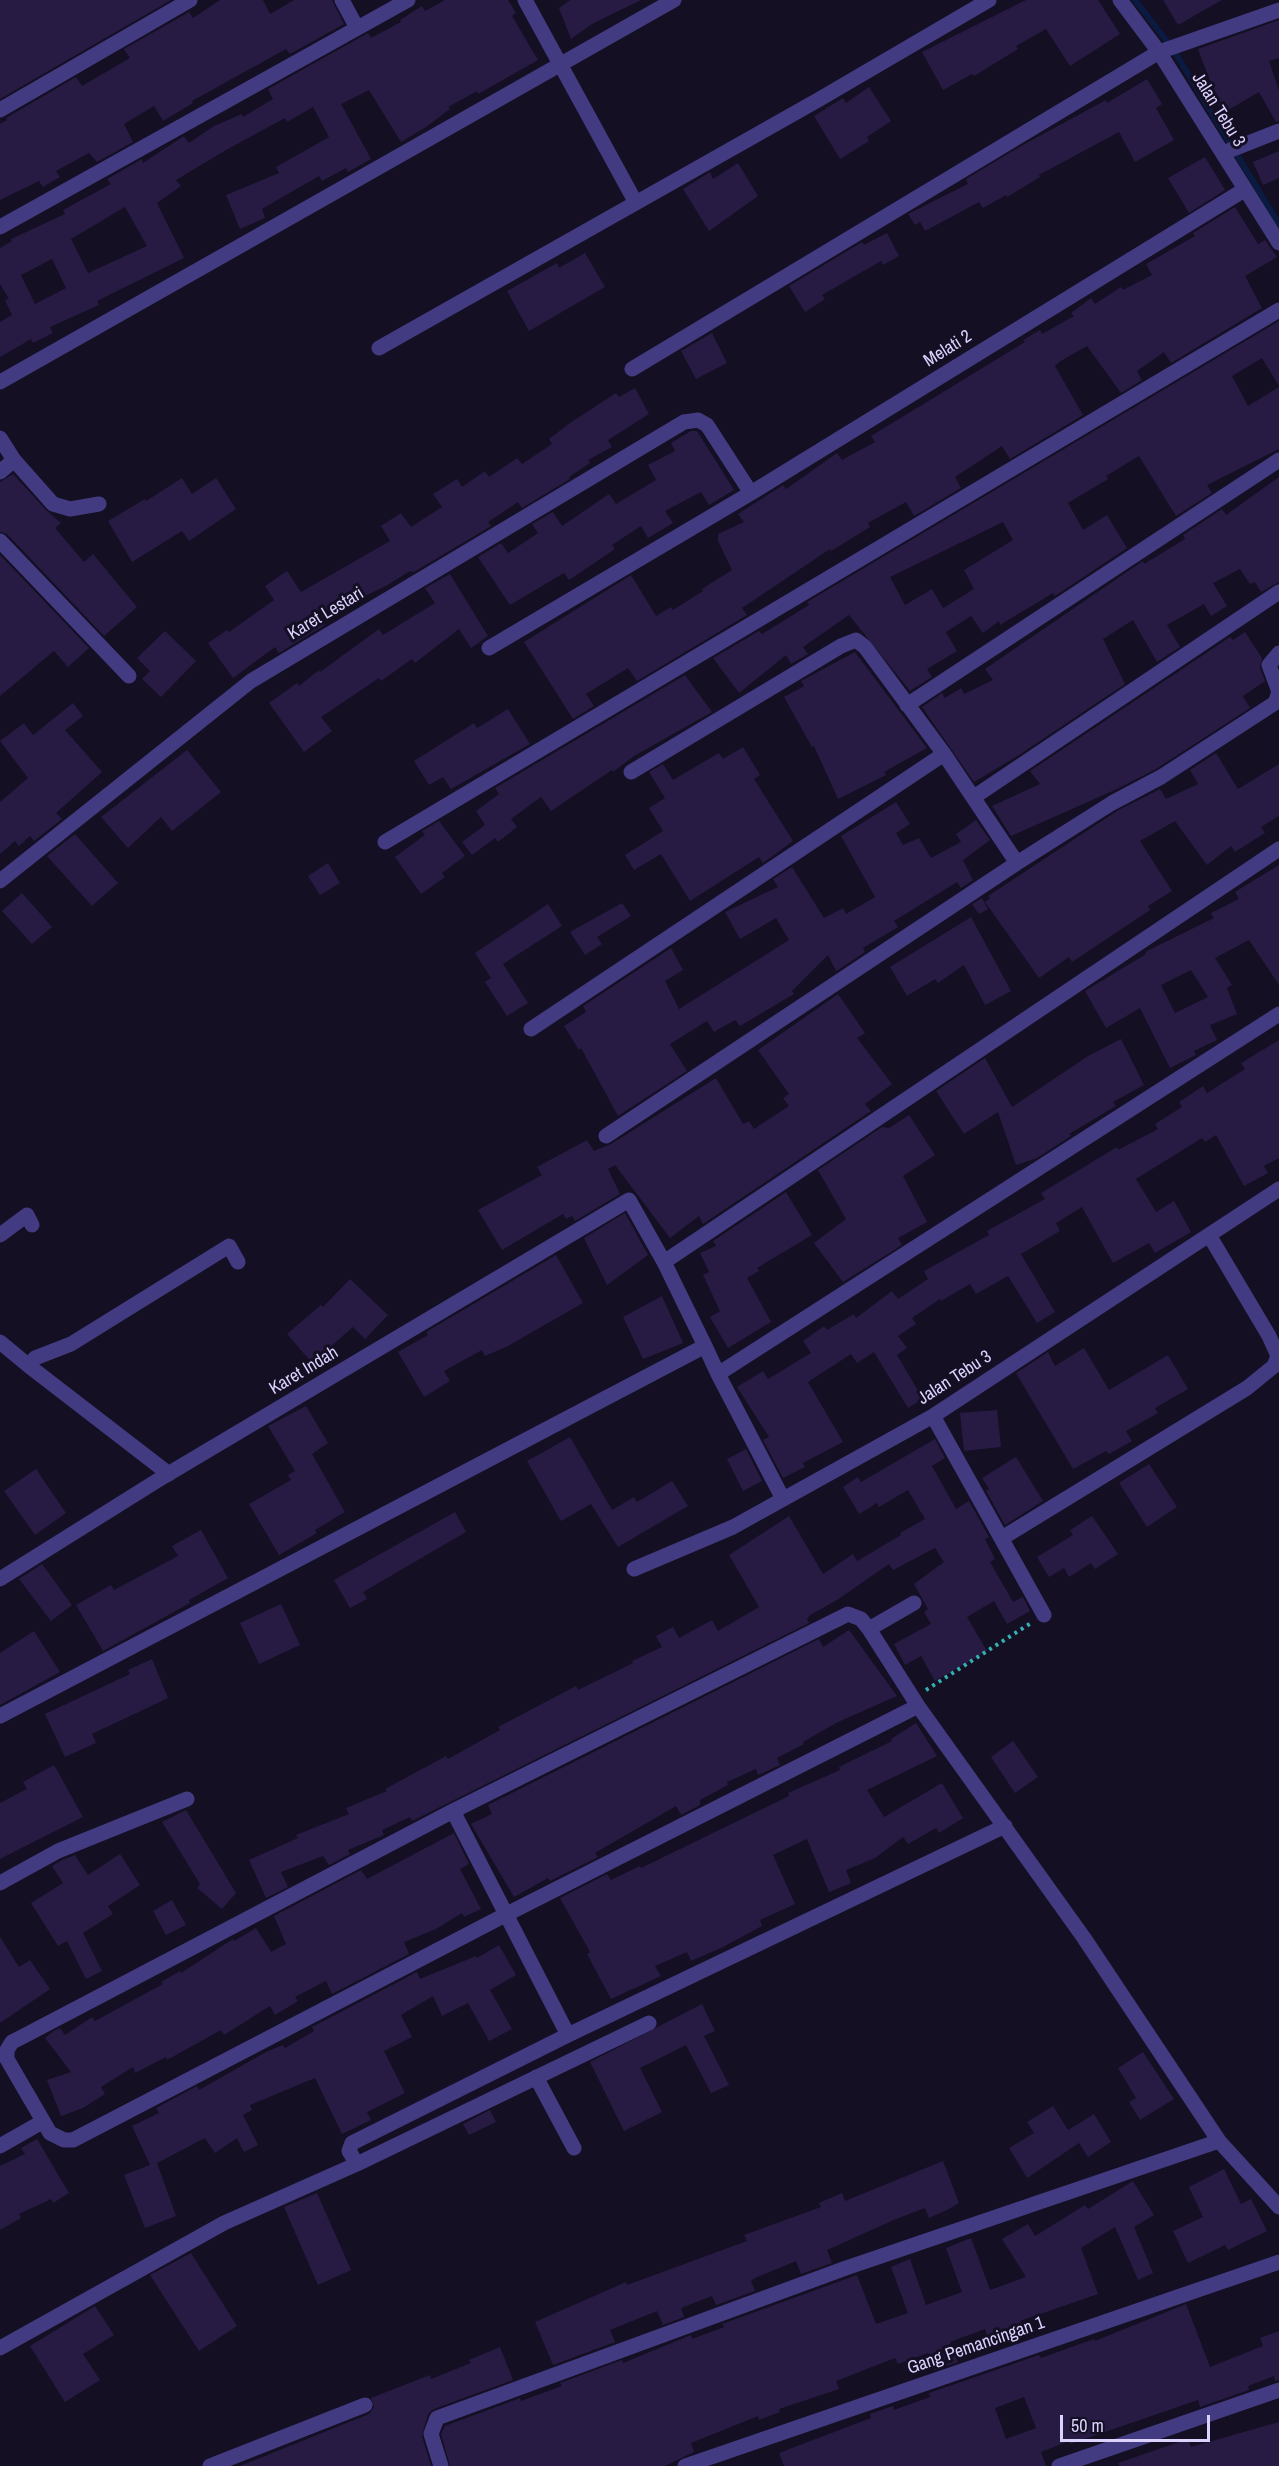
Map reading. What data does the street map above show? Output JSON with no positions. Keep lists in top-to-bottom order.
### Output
{
  "streets": {
    "street": [
      "Jalan Tebu 3",
      "Melati 2",
      "Karet Lestari",
      "Karet Indah",
      "Gang Pemancingan 1"
    ]
  },
  "crossings": [
    ["Jalan Tebu 3", "Melati 2"],
    ["Melati 2", "Karet Lestari"]
  ],
  "scale_bar": "50 m"
}
